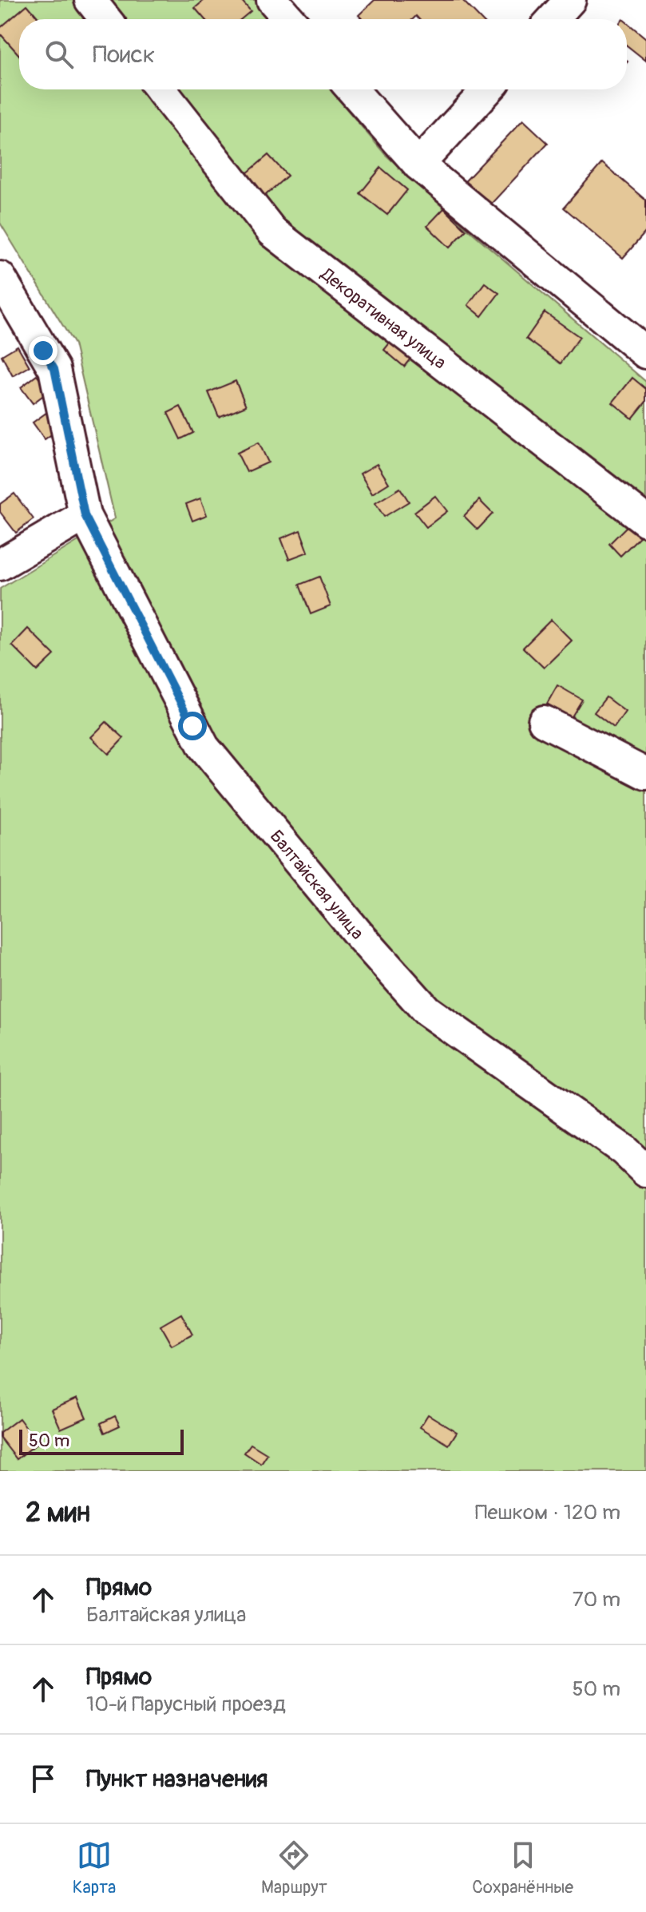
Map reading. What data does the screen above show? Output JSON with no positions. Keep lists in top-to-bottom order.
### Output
{
  "streets": {
    "street": ["Декоративная улица", "Балтайская улица"]
  },
  "scale_bar": "50 m",
  "page": {
    "search": "Поиск",
    "scale": "50 m",
    "heading": ["2 мин", "Пешком · 120 m"],
    "list": [
      ["Прямо", "Балтайская улица", "70 m"],
      ["Прямо", "10-й Парусный проезд", "50 m"],
      "Пункт назначения"
    ],
    "nav": ["Карта", "Маршрут", "Сохранённые"]
  }
}
